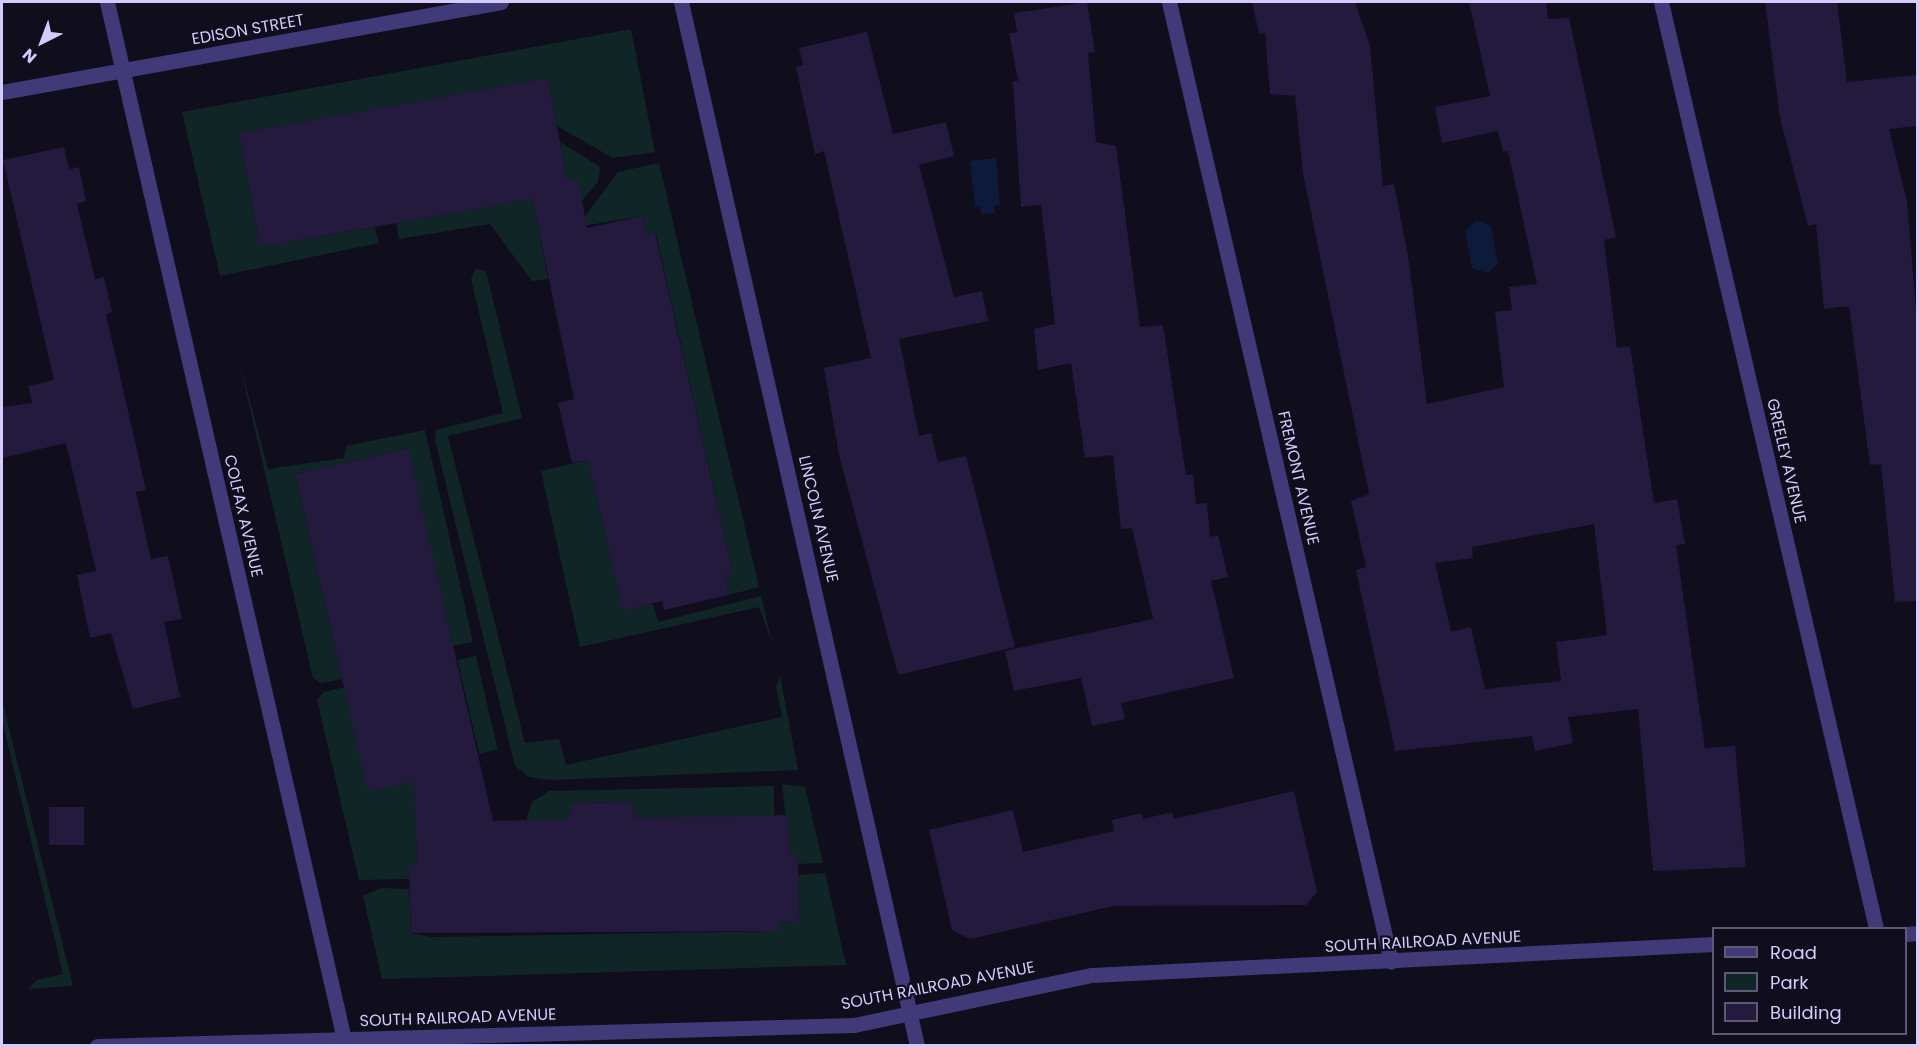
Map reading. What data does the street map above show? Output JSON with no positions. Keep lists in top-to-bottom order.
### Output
{
  "streets": {
    "street": [
      "EDISON STREET",
      "GREELEY AVENUE",
      "FREMONT AVENUE",
      "COLFAX AVENUE",
      "LINCOLN AVENUE",
      "SOUTH RAILROAD AVENUE"
    ]
  },
  "crossings": [
    ["EDISON STREET", "COLFAX AVENUE"],
    ["FREMONT AVENUE", "SOUTH RAILROAD AVENUE"],
    ["COLFAX AVENUE", "SOUTH RAILROAD AVENUE"],
    ["LINCOLN AVENUE", "SOUTH RAILROAD AVENUE"]
  ],
  "legend": ["Road", "Park", "Building"],
  "north": "bottom left"
}
